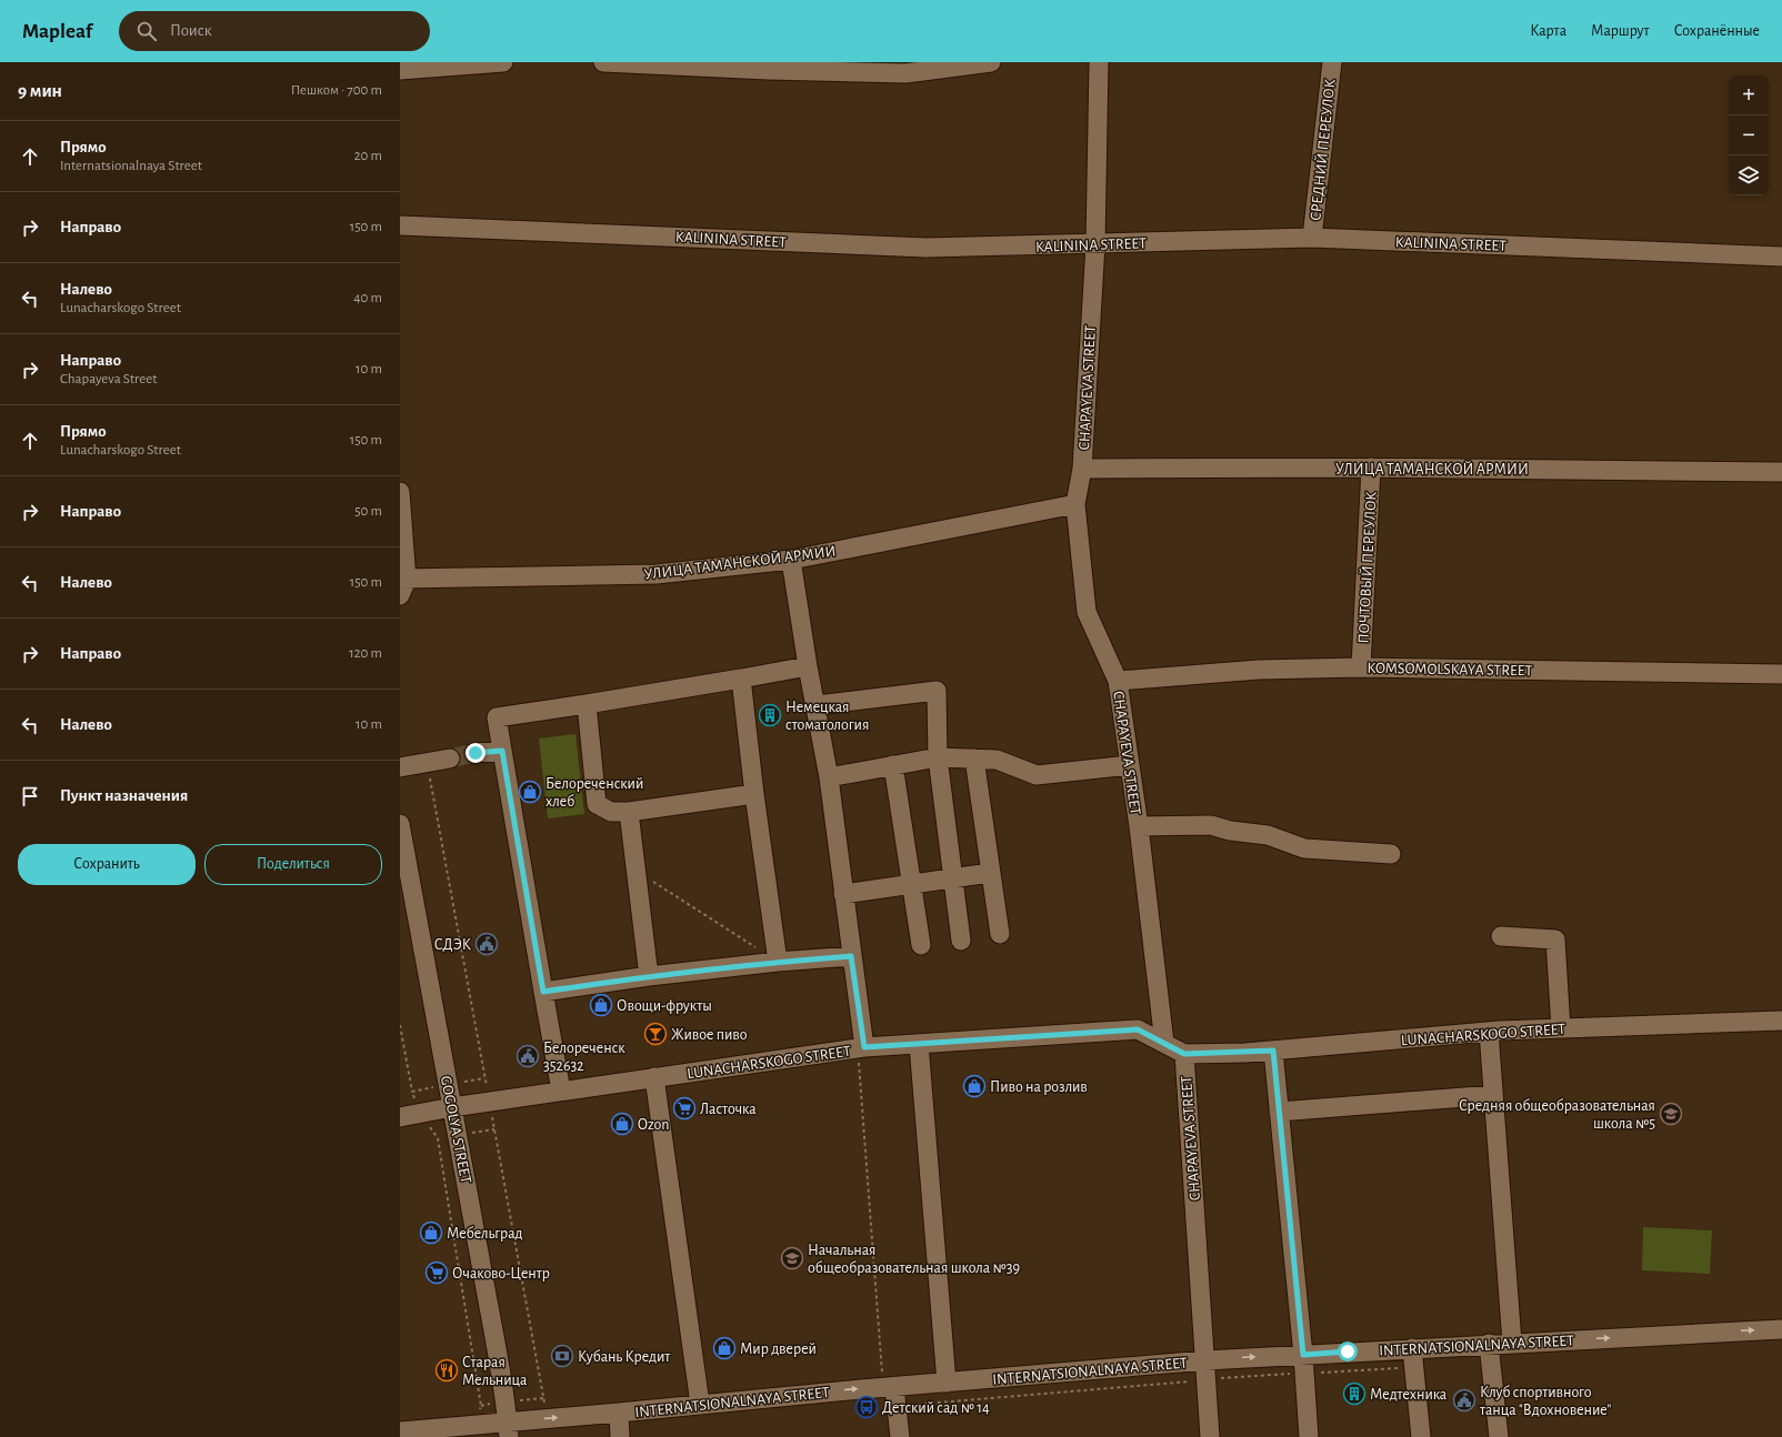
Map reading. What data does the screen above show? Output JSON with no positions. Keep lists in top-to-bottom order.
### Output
{
  "streets": {
    "street": [
      "СРЕДНИЙ ПЕРЕУЛОК",
      "KALININA STREET",
      "CHAPAYEVA STREET",
      "УЛИЦА ТАМАНСКОЙ АРМИИ",
      "ПОЧТОВЫЙ ПЕРЕУЛОК",
      "KOMSOMOLSKAYA STREET",
      "LUNACHARSKOGO STREET",
      "GOGOLYA STREET",
      "INTERNATSIONALNAYA STREET"
    ]
  },
  "crossings": [
    ["СРЕДНИЙ ПЕРЕУЛОК", "KALININA STREET"],
    ["KALININA STREET", "CHAPAYEVA STREET"],
    ["CHAPAYEVA STREET", "УЛИЦА ТАМАНСКОЙ АРМИИ"],
    ["CHAPAYEVA STREET", "KOMSOMOLSKAYA STREET"],
    ["CHAPAYEVA STREET", "LUNACHARSKOGO STREET"],
    ["CHAPAYEVA STREET", "INTERNATSIONALNAYA STREET"],
    ["УЛИЦА ТАМАНСКОЙ АРМИИ", "ПОЧТОВЫЙ ПЕРЕУЛОК"],
    ["ПОЧТОВЫЙ ПЕРЕУЛОК", "KOMSOMOLSKAYA STREET"],
    ["LUNACHARSKOGO STREET", "GOGOLYA STREET"],
    ["GOGOLYA STREET", "INTERNATSIONALNAYA STREET"]
  ],
  "one_way": ["INTERNATSIONALNAYA STREET"],
  "places": {
    "building": ["Немецкая стоматология", "Медтехника"],
    "shop": [
      "Белореченский хлеб",
      "Овощи-фрукты",
      "Пиво на розлив",
      "Ozon",
      "Мебельград",
      "Мир дверей"
    ],
    "public building": ["СДЭК", "Белореченск 352632", "Клуб спортивного танца \"Вдохновение\""],
    "bar": ["Живое пиво"],
    "supermarket": ["Ласточка", "Очаково-Центр"],
    "school or university": ["Средняя общеобразовательная школа №5", "Начальная общеобразовательная школа №39"],
    "bank": ["Кубань Кредит"],
    "restaurant": ["Старая Мельница"],
    "bus stop": ["Детский сад № 14"]
  },
  "page": {
    "header": "Mapleaf",
    "search": "Поиск",
    "nav": ["Карта", "Маршрут", "Сохранённые"],
    "heading": ["9 мин", "Пешком · 700 m"],
    "map_buttons": ["+", "−"],
    "list": [
      ["Прямо", "Internatsionalnaya Street", "20 m"],
      ["Направо", "150 m"],
      ["Налево", "Lunacharskogo Street", "40 m"],
      ["Направо", "Chapayeva Street", "10 m"],
      ["Прямо", "Lunacharskogo Street", "150 m"],
      ["Направо", "50 m"],
      ["Налево", "150 m"],
      ["Направо", "120 m"],
      ["Налево", "10 m"],
      "Пункт назначения"
    ],
    "buttons": ["Сохранить", "Поделиться"]
  }
}
